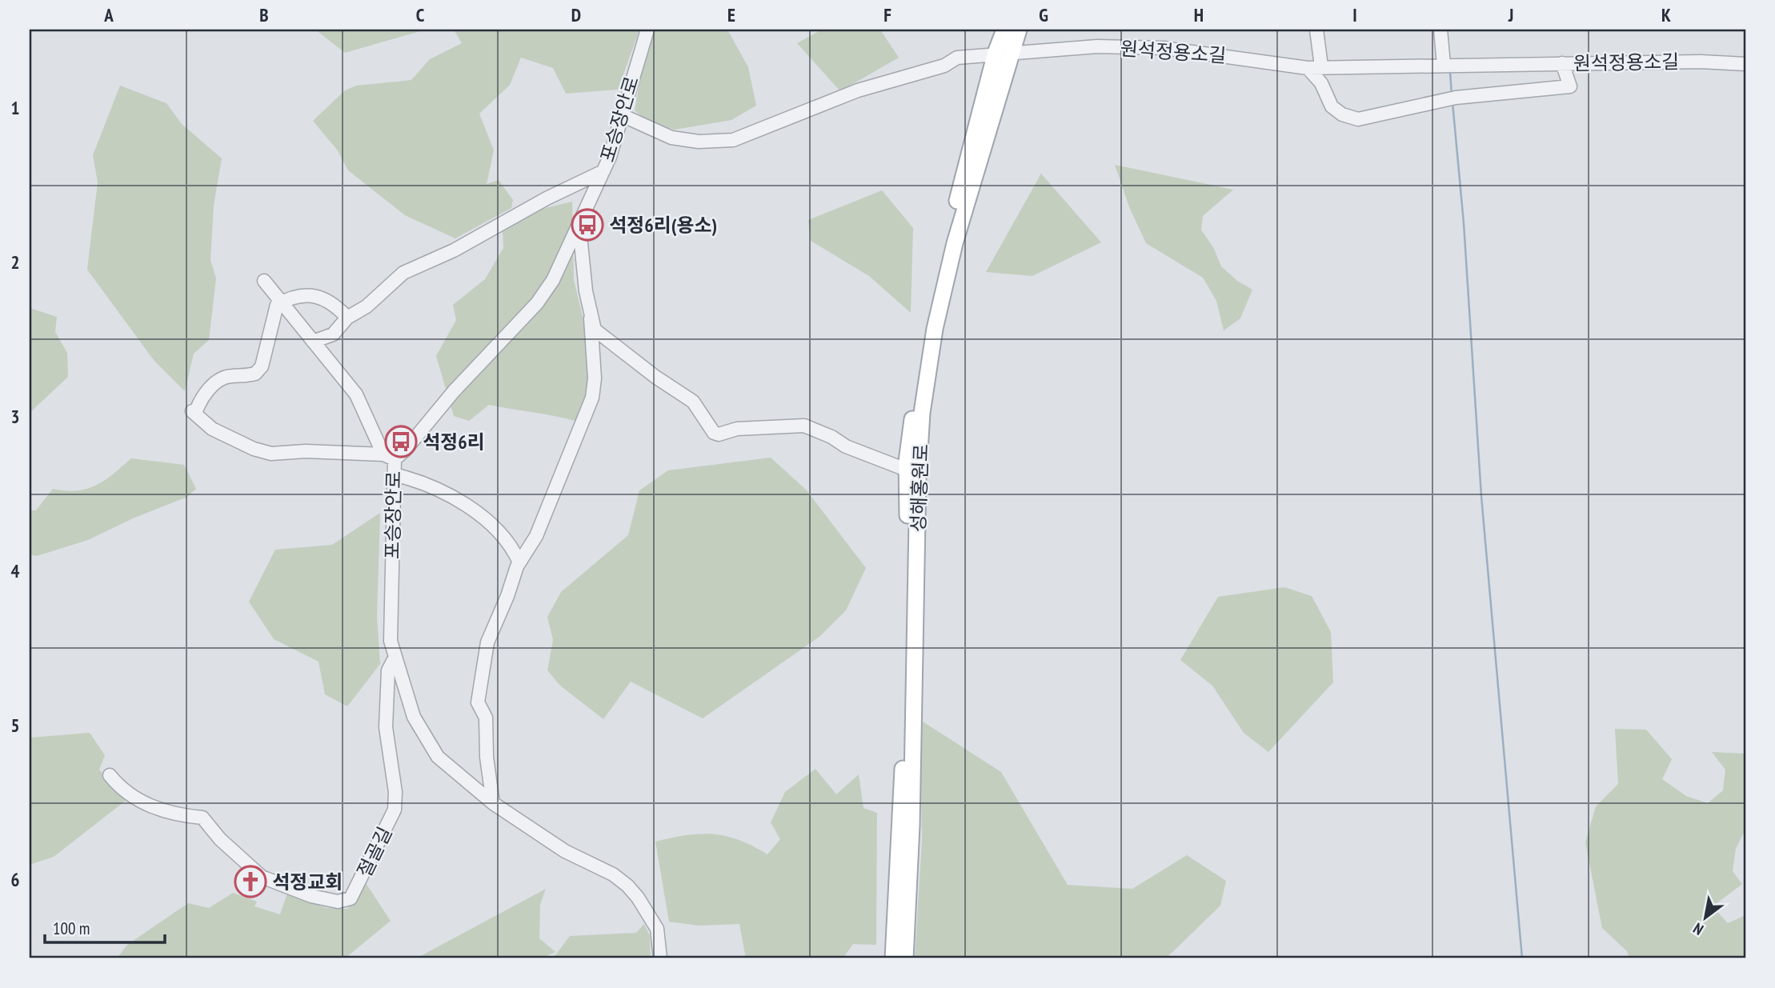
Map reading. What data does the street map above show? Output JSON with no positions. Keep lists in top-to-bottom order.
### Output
{
  "streets": {
    "main road": ["성해홍원로"],
    "street": ["원석정용소길", "포승장안로", "절골길"]
  },
  "crossings": [
    ["원석정용소길", "포승장안로"],
    ["원석정용소길", "성해홍원로"],
    ["포승장안로", "절골길"]
  ],
  "places": {
    "bus stop": ["석정6리(용소)", "석정6리"],
    "church": ["석정교회"]
  },
  "scale_bar": "100 m",
  "north": "bottom left",
  "grid": {
    "columns": [
      "A",
      "B",
      "C",
      "D",
      "E",
      "F",
      "G",
      "H",
      "I",
      "J",
      "K"
    ],
    "rows": [
      "1",
      "2",
      "3",
      "4",
      "5",
      "6"
    ]
  }
}
